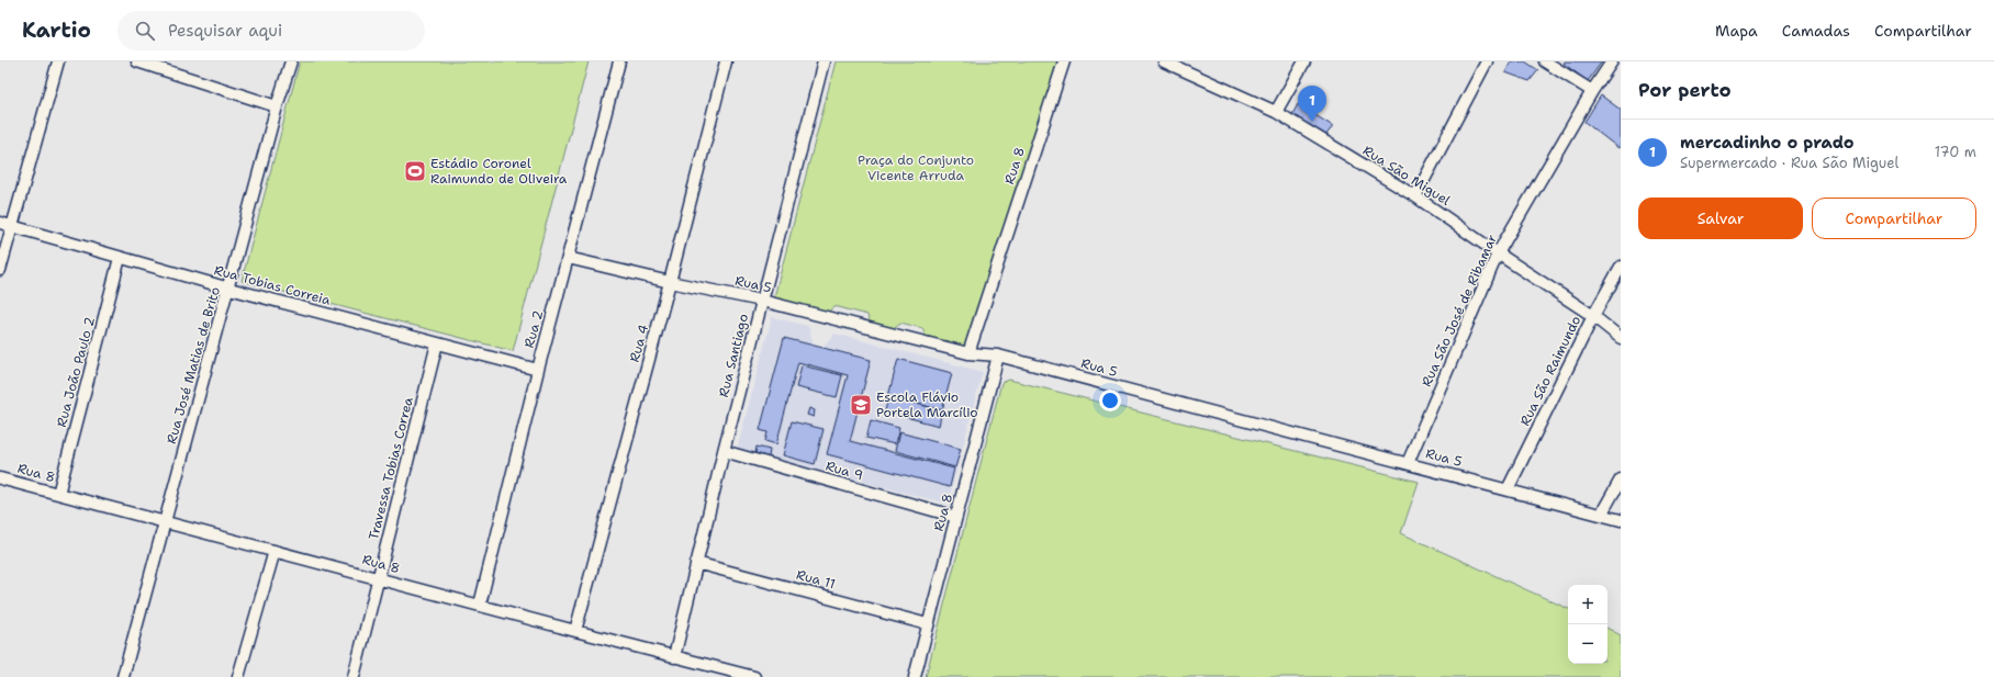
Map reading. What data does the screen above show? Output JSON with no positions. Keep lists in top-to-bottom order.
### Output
{
  "streets": {
    "street": [
      "Rua 8",
      "Rua São Miguel",
      "Rua 5",
      "Rua Tobias Correia",
      "Rua São José de Ribamar",
      "Rua 2",
      "Rua 4",
      "Rua Santiago",
      "Rua José Matias de Brito",
      "Rua São Raimundo",
      "Rua João Paulo 2",
      "Travessa Tobias Correa",
      "Rua 9",
      "Rua 11"
    ]
  },
  "crossings": [
    ["Rua 8", "Rua 5"],
    ["Rua 8", "Rua 2"],
    ["Rua 8", "Rua 4"],
    ["Rua 8", "Rua Santiago"],
    ["Rua 8", "Rua José Matias de Brito"],
    ["Rua 8", "Rua João Paulo 2"],
    ["Rua 8", "Travessa Tobias Correa"],
    ["Rua 8", "Rua 9"],
    ["Rua 8", "Rua 11"],
    ["Rua São Miguel", "Rua São José de Ribamar"],
    ["Rua São Miguel", "Rua São Raimundo"],
    ["Rua 5", "Rua São José de Ribamar"],
    ["Rua 5", "Rua 2"],
    ["Rua 5", "Rua 4"],
    ["Rua 5", "Rua Santiago"],
    ["Rua 5", "Rua São Raimundo"],
    ["Rua Tobias Correia", "Rua 2"],
    ["Rua Tobias Correia", "Rua José Matias de Brito"],
    ["Rua Tobias Correia", "Rua João Paulo 2"],
    ["Rua Tobias Correia", "Travessa Tobias Correa"],
    ["Rua Santiago", "Rua 9"],
    ["Rua Santiago", "Rua 11"]
  ],
  "parks": ["Praça do Conjunto Vicente Arruda"],
  "places": {
    "sports": ["Estádio Coronel Raimundo de Oliveira"],
    "school or university": ["Escola Flávio Portela Marcílio"]
  },
  "page": {
    "header": "Kartio",
    "search": "Pesquisar aqui",
    "nav": ["Mapa", "Camadas", "Compartilhar"],
    "heading": "Por perto",
    "pins": "1",
    "list": [
      {
        "mark": "1",
        "name": "mercadinho o prado",
        "note": "Supermercado · Rua São Miguel",
        "value": "170 m"
      }
    ],
    "buttons": ["Salvar", "Compartilhar"],
    "map_buttons": ["+", "−"]
  }
}
